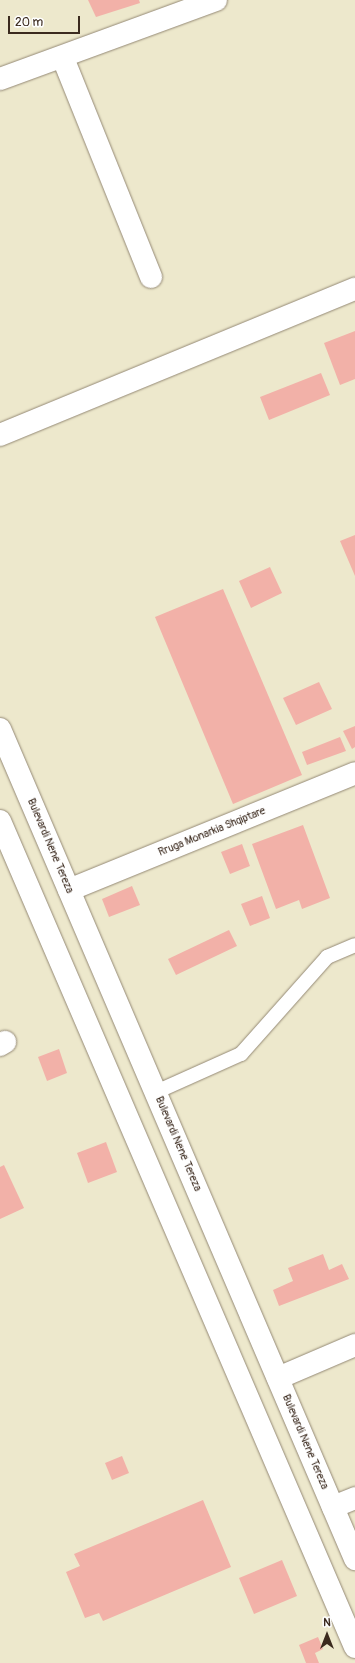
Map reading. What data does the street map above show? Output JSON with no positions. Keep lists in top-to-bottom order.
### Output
{
  "streets": {
    "main road": ["Rruga Monarkia Shqiptare", "Bulevardi Nënë Tereza"]
  },
  "crossings": [
    ["Rruga Monarkia Shqiptare", "Bulevardi Nënë Tereza"]
  ],
  "scale_bar": "20 m",
  "north": "top"
}
